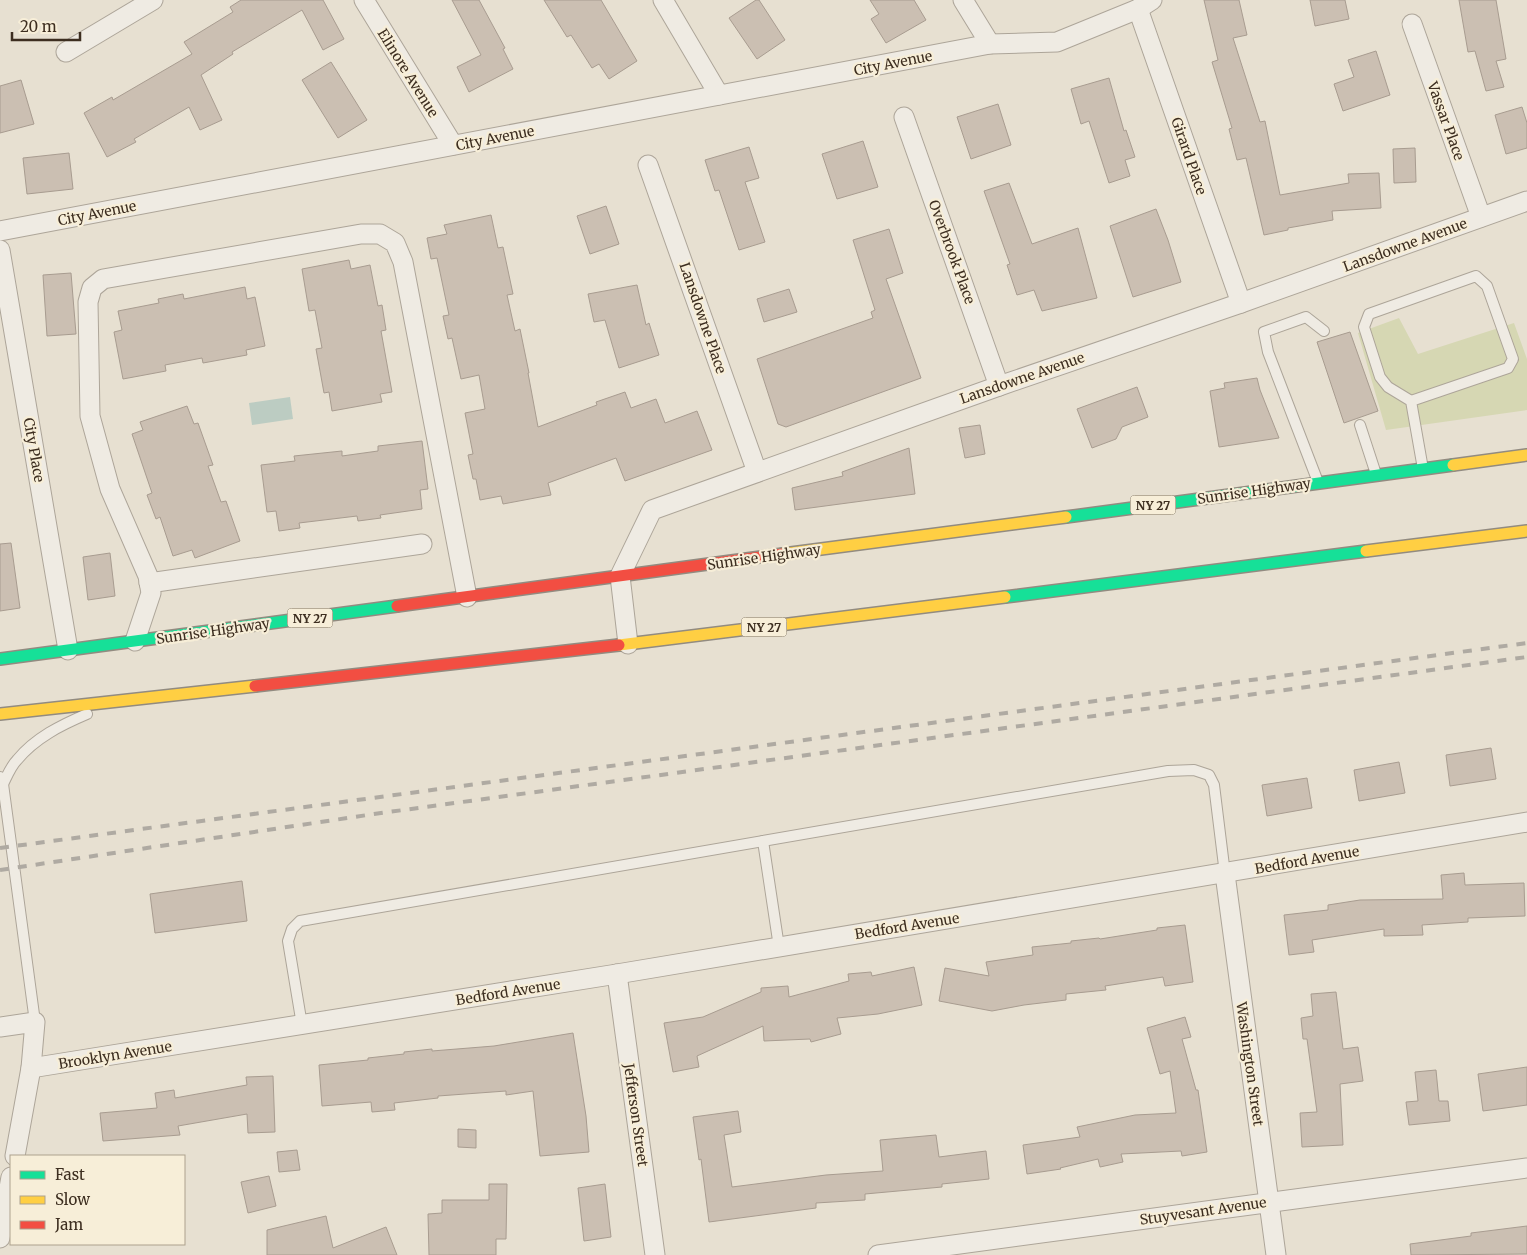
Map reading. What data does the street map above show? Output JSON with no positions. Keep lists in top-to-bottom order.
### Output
{
  "streets": {
    "highway": ["Sunrise Highway", "NY 27"],
    "street": [
      "City Avenue",
      "Elinore Avenue",
      "Vassar Place",
      "Girard Place",
      "Lansdowne Avenue",
      "Overbrook Place",
      "Lansdowne Place",
      "City Place",
      "Bedford Avenue",
      "Brooklyn Avenue",
      "Washington Street",
      "Jefferson Street",
      "Stuyvesant Avenue"
    ]
  },
  "crossings": [
    ["City Avenue", "Elinore Avenue"],
    ["City Avenue", "Girard Place"],
    ["Vassar Place", "Lansdowne Avenue"],
    ["Girard Place", "Lansdowne Avenue"],
    ["Lansdowne Avenue", "Overbrook Place"],
    ["Lansdowne Avenue", "Lansdowne Place"],
    ["Lansdowne Avenue", "Sunrise Highway"],
    ["City Place", "Sunrise Highway"],
    ["Bedford Avenue", "Brooklyn Avenue"],
    ["Bedford Avenue", "Washington Street"],
    ["Bedford Avenue", "Jefferson Street"],
    ["Washington Street", "Stuyvesant Avenue"]
  ],
  "legend": ["Fast", "Slow", "Jam"],
  "scale_bar": "20 m"
}
